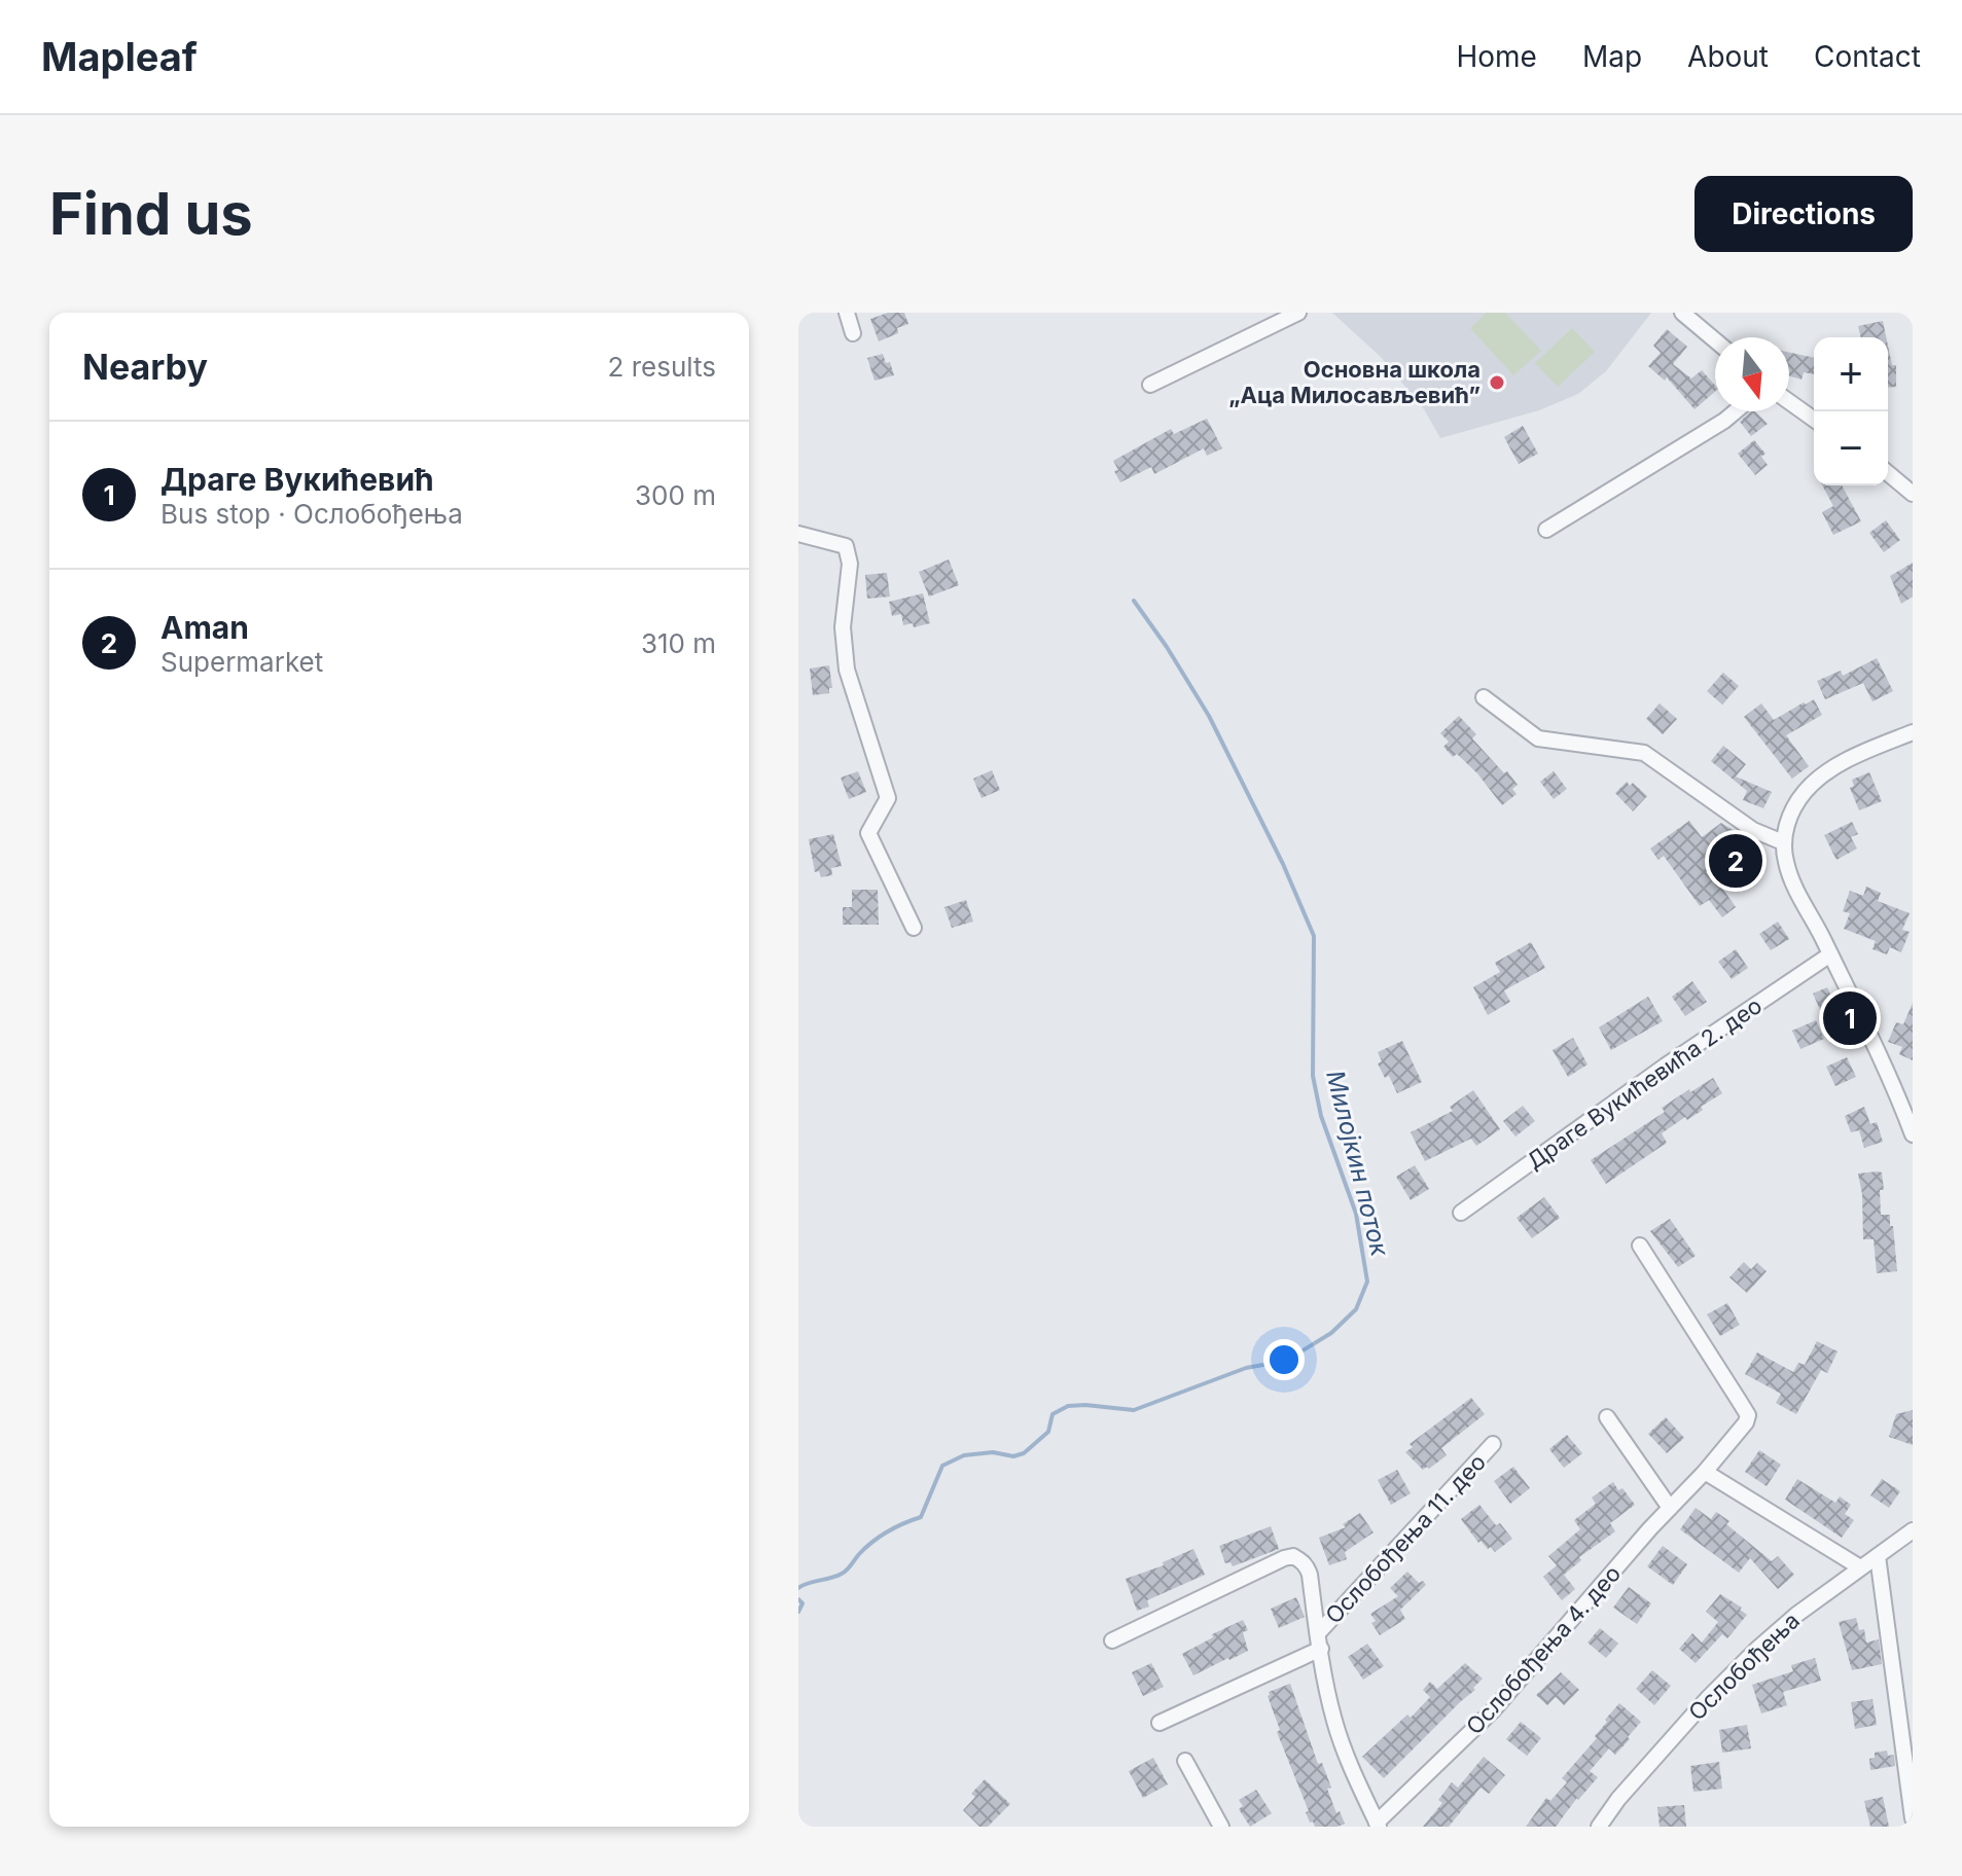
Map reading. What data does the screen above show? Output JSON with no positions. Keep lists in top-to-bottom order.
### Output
{
  "streets": {
    "street": [
      "Драге Вукићевића 2. део",
      "Ослобођења 11. део",
      "Ослобођења 4. део",
      "Ослобођења"
    ]
  },
  "water": ["Милојкин поток"],
  "places": ["Основна школа „Аца Милосављевић”"],
  "north": "bottom",
  "page": {
    "header": "Mapleaf",
    "nav": [
      "Home",
      "Map",
      "About",
      "Contact"
    ],
    "buttons": "Directions",
    "title": "Find us",
    "heading": ["Nearby", "2 results"],
    "map_buttons": ["+", "−"],
    "list": [
      {
        "mark": "1",
        "name": "Драге Вукићевић",
        "note": "Bus stop · Ослобођења",
        "value": "300 m"
      },
      {
        "mark": "2",
        "name": "Aman",
        "note": "Supermarket",
        "value": "310 m"
      }
    ],
    "pins": ["2", "1"]
  }
}
